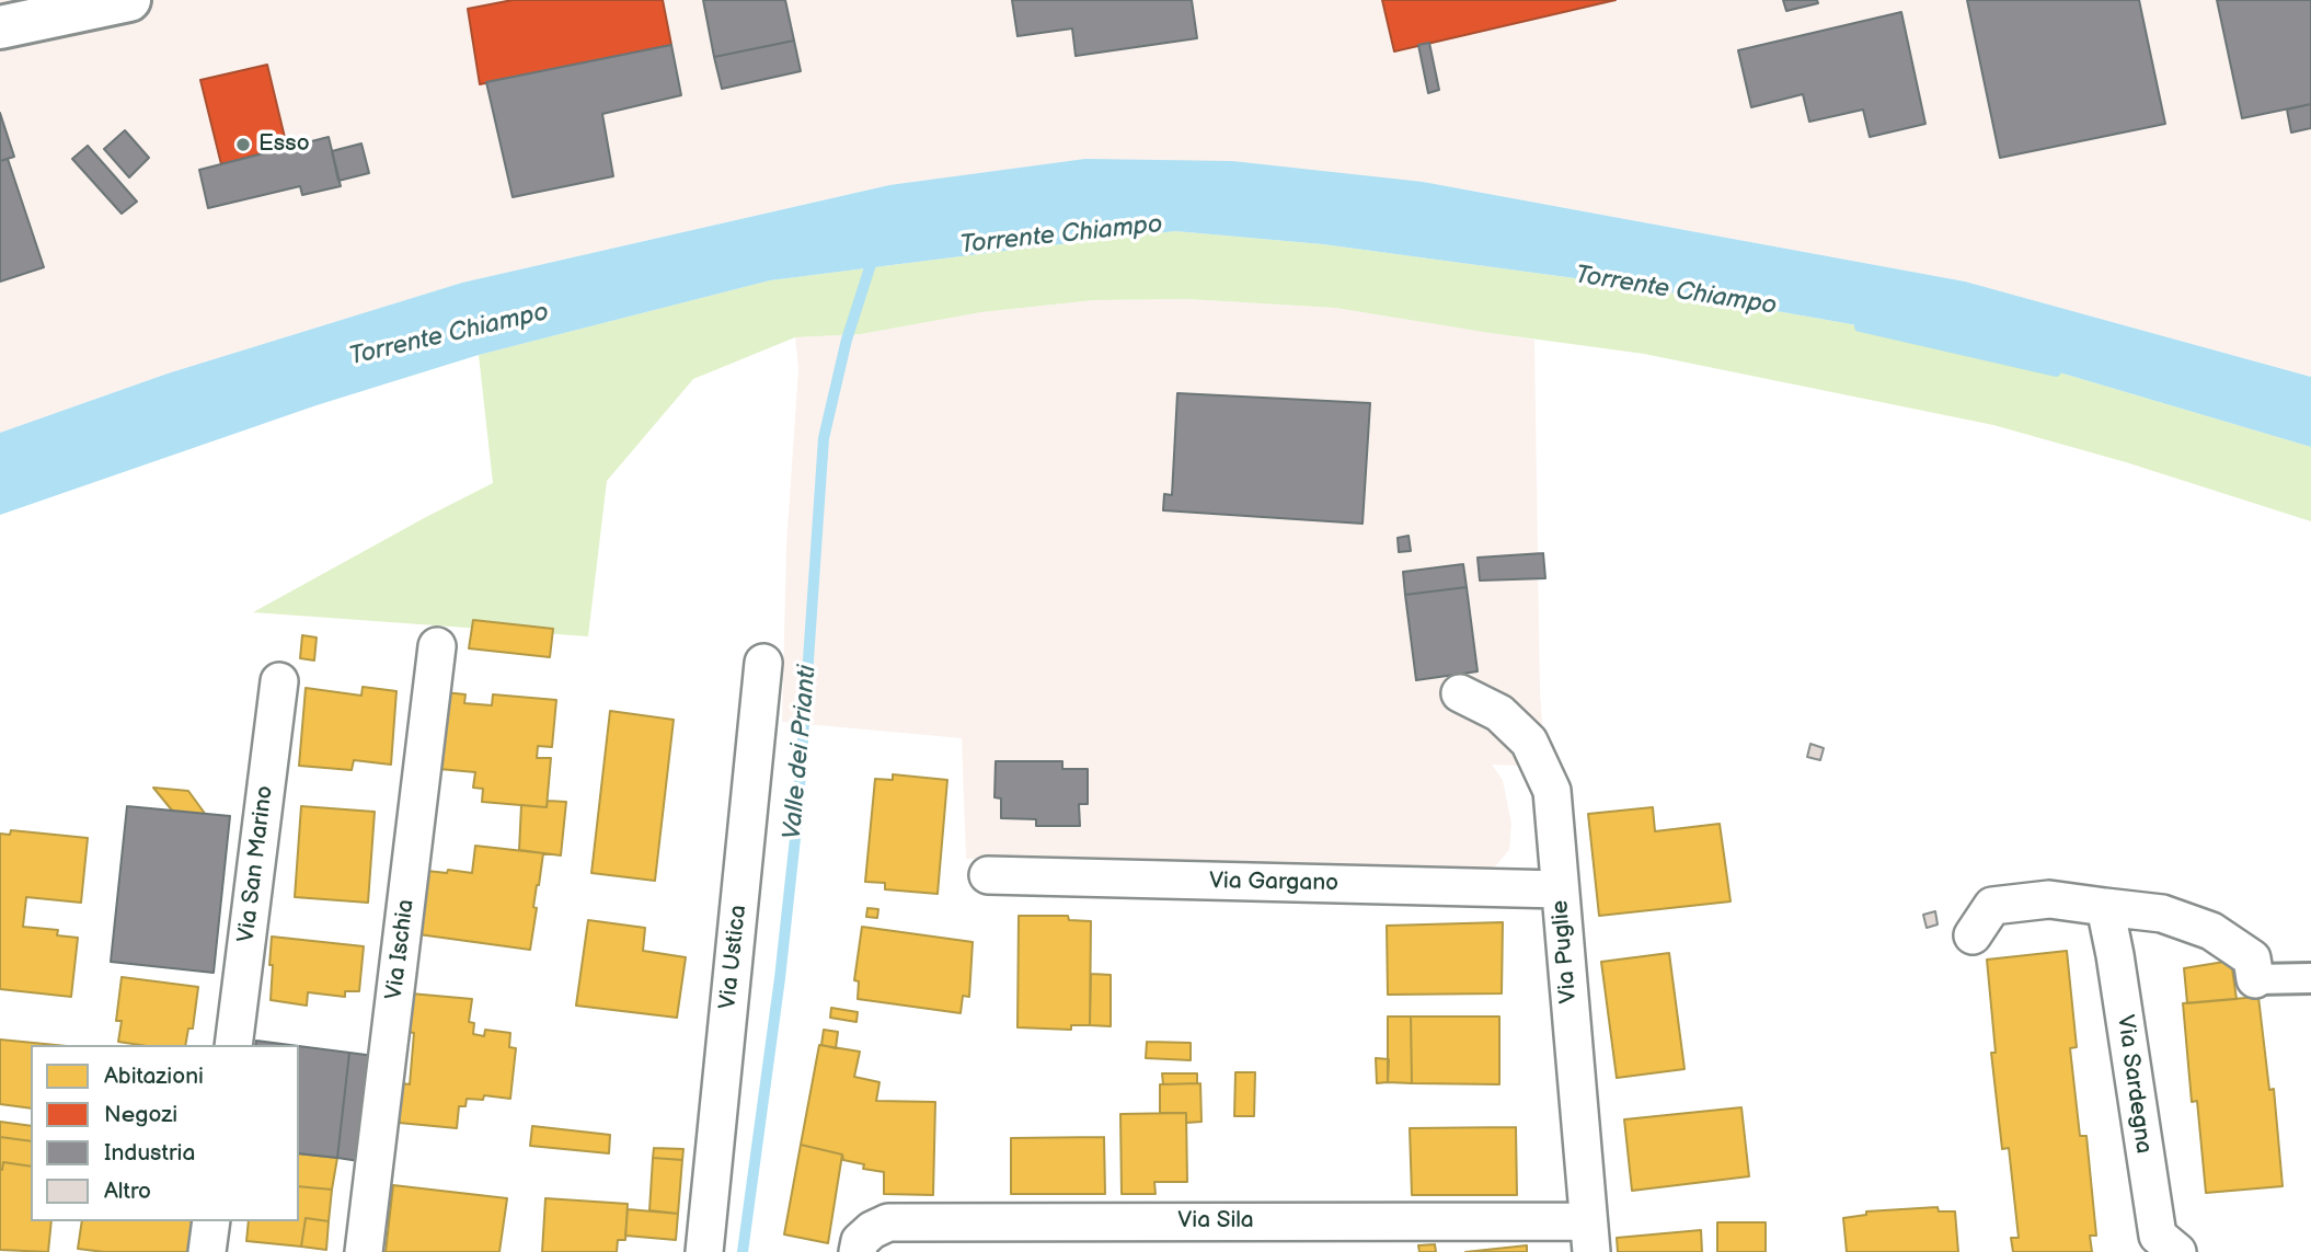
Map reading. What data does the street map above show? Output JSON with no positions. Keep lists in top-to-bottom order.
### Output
{
  "streets": {
    "street": [
      "Via San Marino",
      "Via Gargano",
      "Via Ischia",
      "Via Puglie",
      "Via Ustica",
      "Via Sardegna",
      "Via Sila"
    ]
  },
  "crossings": [
    ["Via Gargano", "Via Puglie"],
    ["Via Puglie", "Via Sila"]
  ],
  "water": ["Torrente Chiampo", "Valle dei Prianti"],
  "places": ["Esso"],
  "legend": [
    "Abitazioni",
    "Negozi",
    "Industria",
    "Altro"
  ]
}
